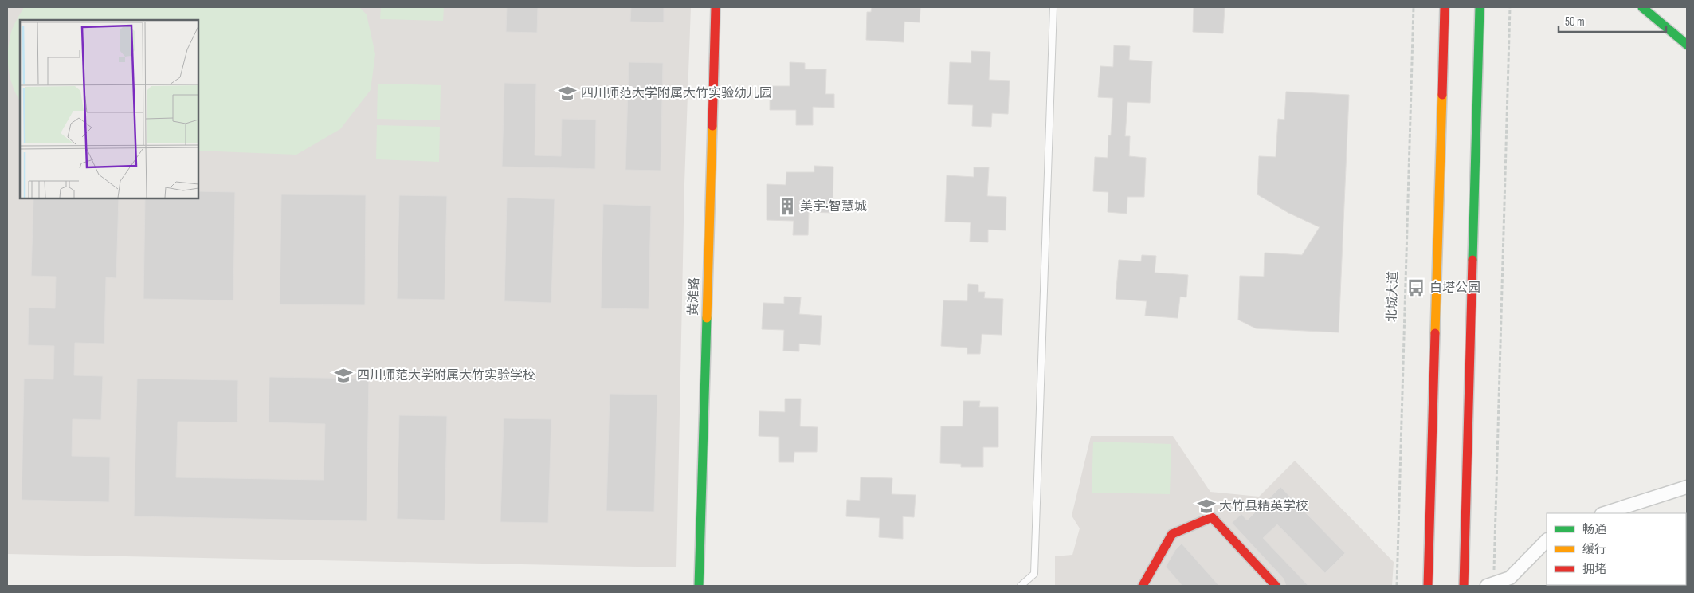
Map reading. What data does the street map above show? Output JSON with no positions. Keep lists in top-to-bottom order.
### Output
{
  "streets": {
    "main road": ["黄滩路"],
    "path": ["北城大道"]
  },
  "places": {
    "school or university": ["四川师范大学附属大竹实验幼儿园", "四川师范大学附属大竹实验学校", "大竹县精英学校"],
    "building": ["美宇•智慧城"],
    "bus stop": ["白塔公园"]
  },
  "legend": ["畅通", "缓行", "拥堵"],
  "scale_bar": "50 m"
}
